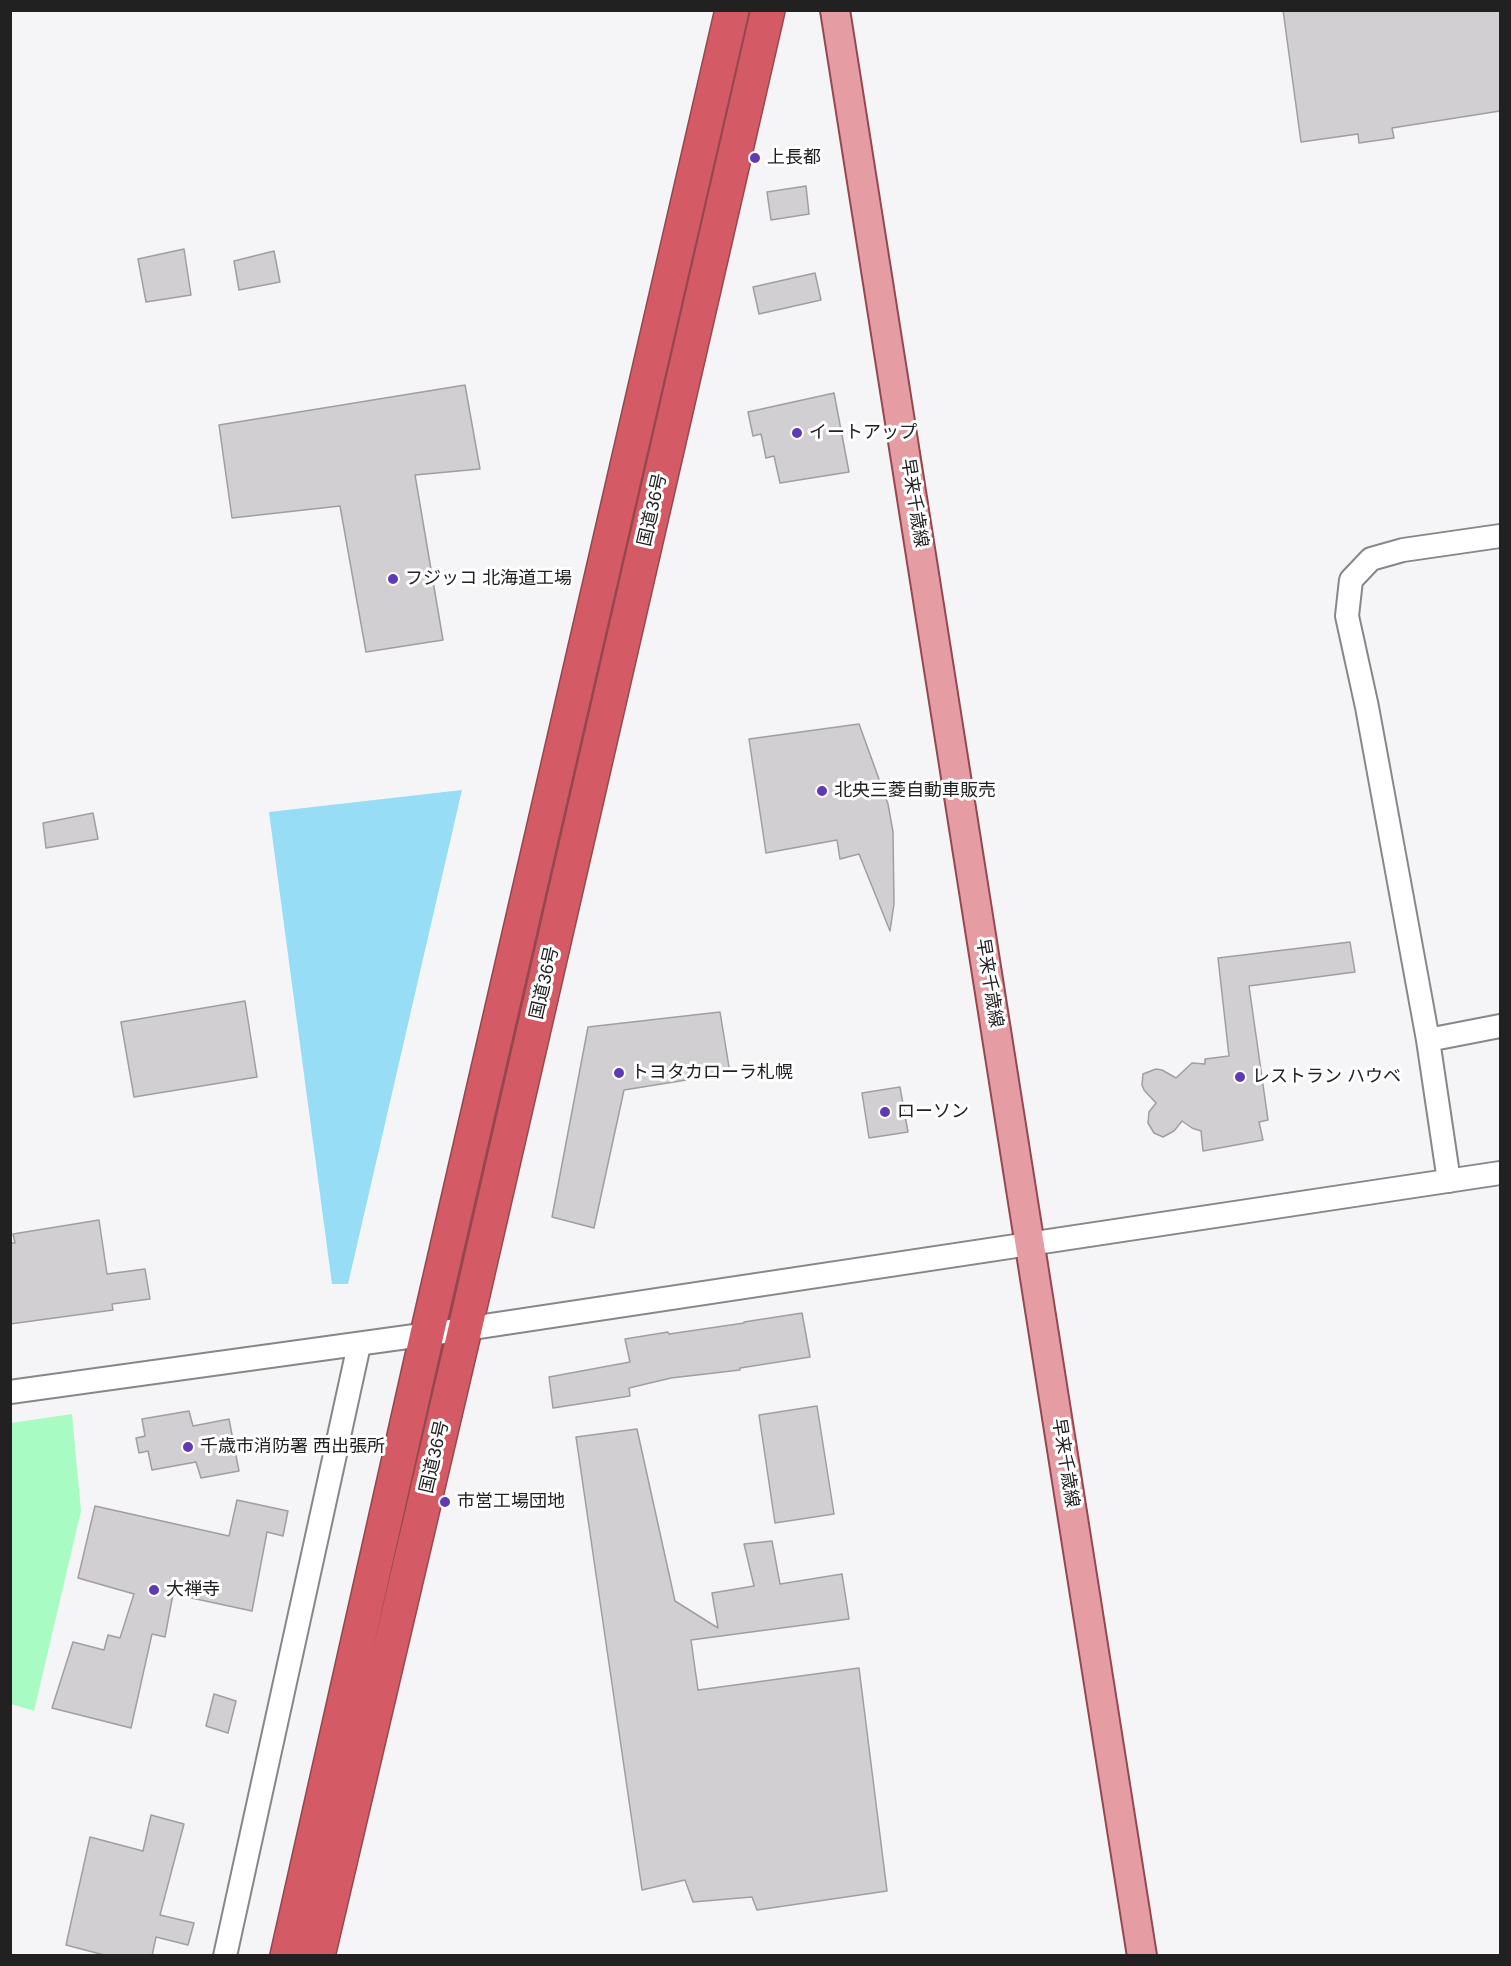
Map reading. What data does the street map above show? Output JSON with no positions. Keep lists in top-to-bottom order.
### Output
{
  "streets": {
    "highway": ["国道36号"],
    "main road": ["早来千歳線"]
  },
  "places": [
    "上長都",
    "イートアップ",
    "フジッコ 北海道工場",
    "北央三菱自動車販売",
    "トヨタカローラ札幌",
    "レストラン ハウベ",
    "ローソン",
    "千歳市消防署 西出張所",
    "市営工場団地",
    "大禅寺"
  ]
}
